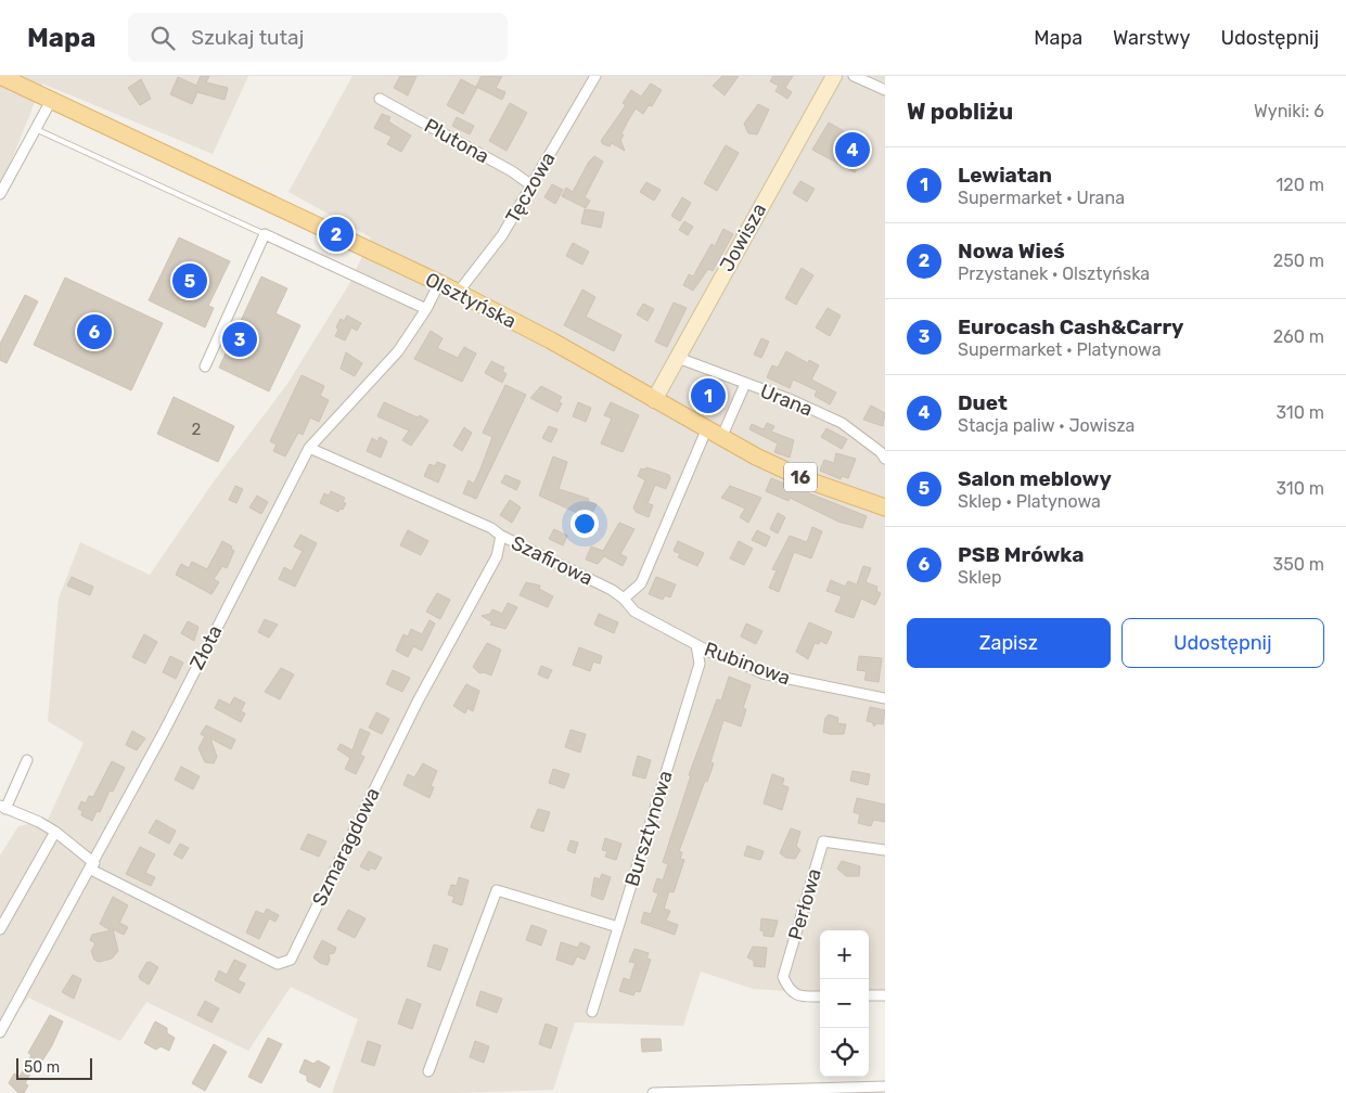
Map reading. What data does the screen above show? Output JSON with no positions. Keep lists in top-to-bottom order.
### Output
{
  "streets": {
    "main road": ["Olsztyńska", "16"],
    "street": [
      "Plutona",
      "Tęczowa",
      "Jowisza",
      "Urana",
      "Szafirowa",
      "Złota",
      "Rubinowa",
      "Bursztynowa",
      "Szmaragdowa",
      "Perłowa"
    ]
  },
  "crossings": [
    ["Plutona", "Tęczowa"],
    ["Tęczowa", "Olsztyńska"],
    ["Jowisza", "Olsztyńska"],
    ["Jowisza", "Urana"],
    ["Olsztyńska", "16"],
    ["Olsztyńska", "Złota"],
    ["Szafirowa", "Złota"],
    ["Szafirowa", "Rubinowa"],
    ["Szafirowa", "Szmaragdowa"],
    ["Złota", "Szmaragdowa"],
    ["Rubinowa", "Bursztynowa"]
  ],
  "house_numbers": ["2"],
  "scale_bar": "50 m",
  "page": {
    "header": "Mapa",
    "search": "Szukaj tutaj",
    "nav": ["Mapa", "Warstwy", "Udostępnij"],
    "heading": ["W pobliżu", "Wyniki: 6"],
    "pins": [
      "4",
      "2",
      "5",
      "6",
      "3",
      "1"
    ],
    "list": [
      {
        "mark": "1",
        "name": "Lewiatan",
        "note": "Supermarket · Urana",
        "value": "120 m"
      },
      {
        "mark": "2",
        "name": "Nowa Wieś",
        "note": "Przystanek · Olsztyńska",
        "value": "250 m"
      },
      {
        "mark": "3",
        "name": "Eurocash Cash&Carry",
        "note": "Supermarket · Platynowa",
        "value": "260 m"
      },
      {
        "mark": "4",
        "name": "Duet",
        "note": "Stacja paliw · Jowisza",
        "value": "310 m"
      },
      {
        "mark": "5",
        "name": "Salon meblowy",
        "note": "Sklep · Platynowa",
        "value": "310 m"
      },
      {
        "mark": "6",
        "name": "PSB Mrówka",
        "note": "Sklep",
        "value": "350 m"
      }
    ],
    "buttons": ["Zapisz", "Udostępnij"],
    "map_buttons": ["+", "−"],
    "scale": "50 m"
  }
}
